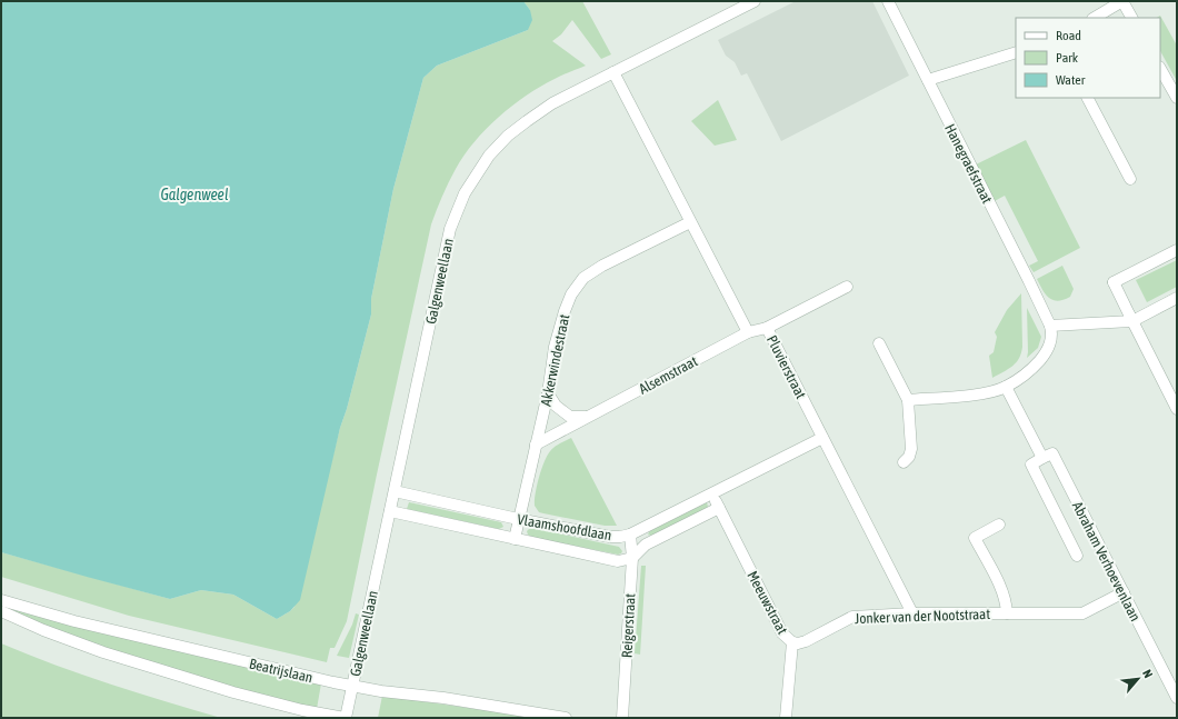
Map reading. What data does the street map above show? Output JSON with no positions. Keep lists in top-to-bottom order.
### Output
{
  "streets": {
    "street": [
      "Hanegraefstraat",
      "Galgenweellaan",
      "Akkerwindestraat",
      "Pluvierstraat",
      "Alsemstraat",
      "Vlaamshoofdlaan",
      "Abraham Verhoevenlaan",
      "Meeuwstraat",
      "Jonker van der Nootstraat",
      "Reigerstraat",
      "Beatrijslaan"
    ]
  },
  "crossings": [
    ["Galgenweellaan", "Pluvierstraat"],
    ["Galgenweellaan", "Vlaamshoofdlaan"],
    ["Galgenweellaan", "Beatrijslaan"],
    ["Akkerwindestraat", "Pluvierstraat"],
    ["Akkerwindestraat", "Alsemstraat"],
    ["Akkerwindestraat", "Vlaamshoofdlaan"],
    ["Pluvierstraat", "Alsemstraat"],
    ["Pluvierstraat", "Vlaamshoofdlaan"],
    ["Pluvierstraat", "Jonker van der Nootstraat"],
    ["Vlaamshoofdlaan", "Meeuwstraat"],
    ["Vlaamshoofdlaan", "Reigerstraat"],
    ["Abraham Verhoevenlaan", "Jonker van der Nootstraat"],
    ["Meeuwstraat", "Jonker van der Nootstraat"]
  ],
  "water": ["Galgenweel"],
  "legend": ["Road", "Park", "Water"],
  "north": "top right"
}
